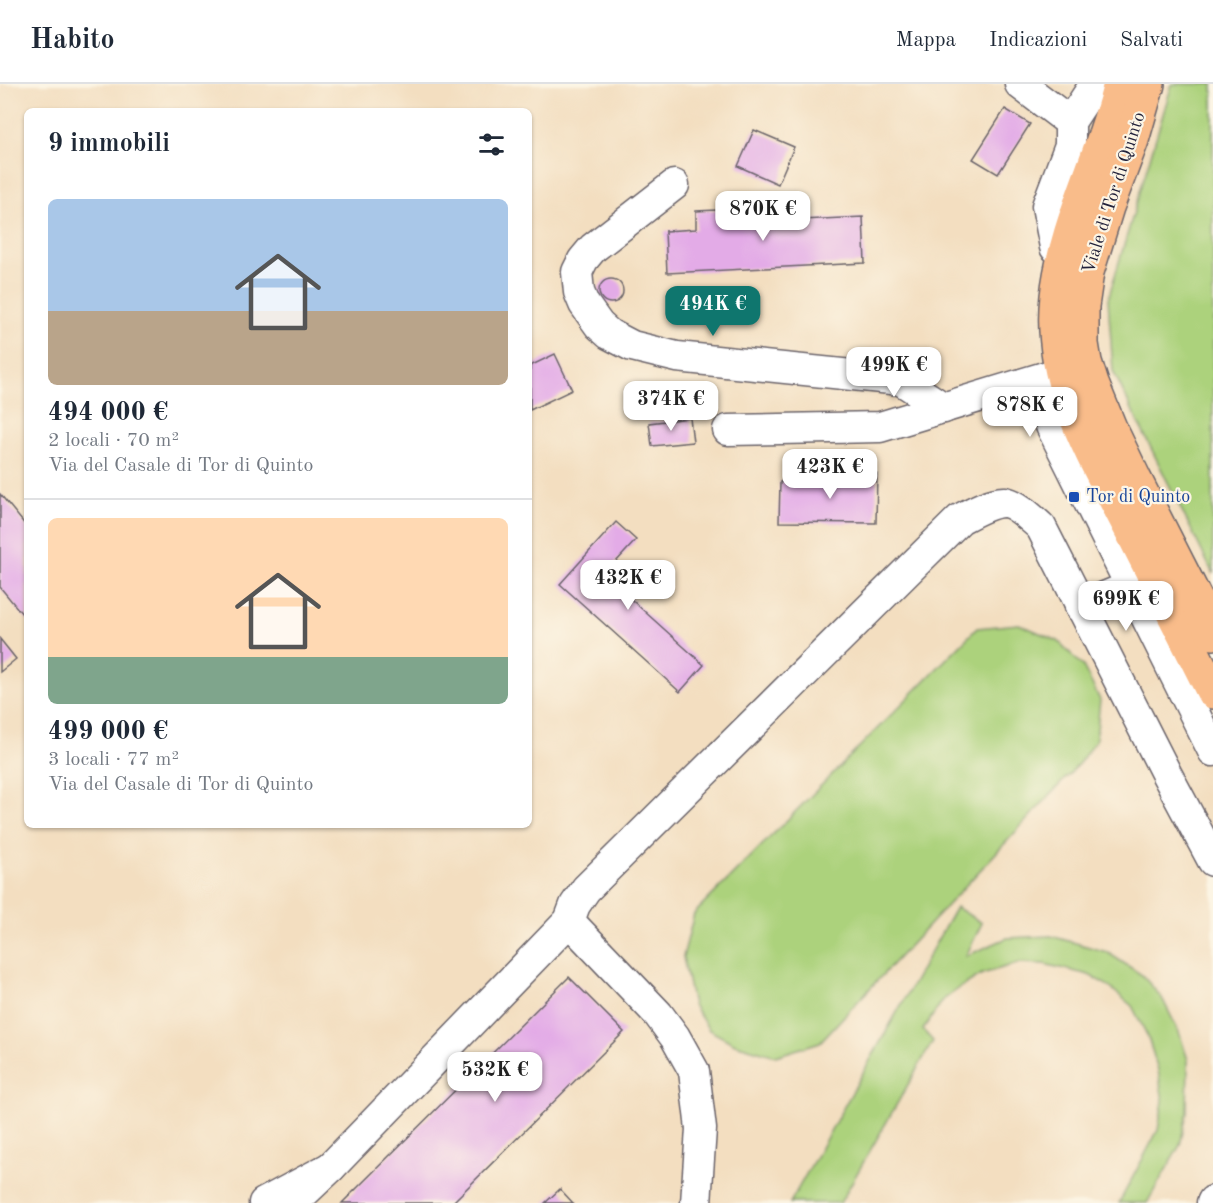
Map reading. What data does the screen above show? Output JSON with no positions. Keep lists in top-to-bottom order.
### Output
{
  "streets": {
    "main road": ["Viale di Tor di Quinto"]
  },
  "places": {
    "transit": ["Tor di Quinto"]
  },
  "page": {
    "header": "Habito",
    "nav": ["Mappa", "Indicazioni", "Salvati"],
    "heading": "9 immobili",
    "list": [
      {
        "name": "494 000 €",
        "note": "2 locali · 70 m² · Via del Casale di Tor di Quinto"
      },
      {
        "name": "499 000 €",
        "note": "3 locali · 77 m² · Via del Casale di Tor di Quinto"
      }
    ],
    "price": [
      "870K €",
      "494K €",
      "499K €",
      "374K €",
      "878K €",
      "423K €",
      "432K €",
      "699K €",
      "532K €"
    ]
  }
}
